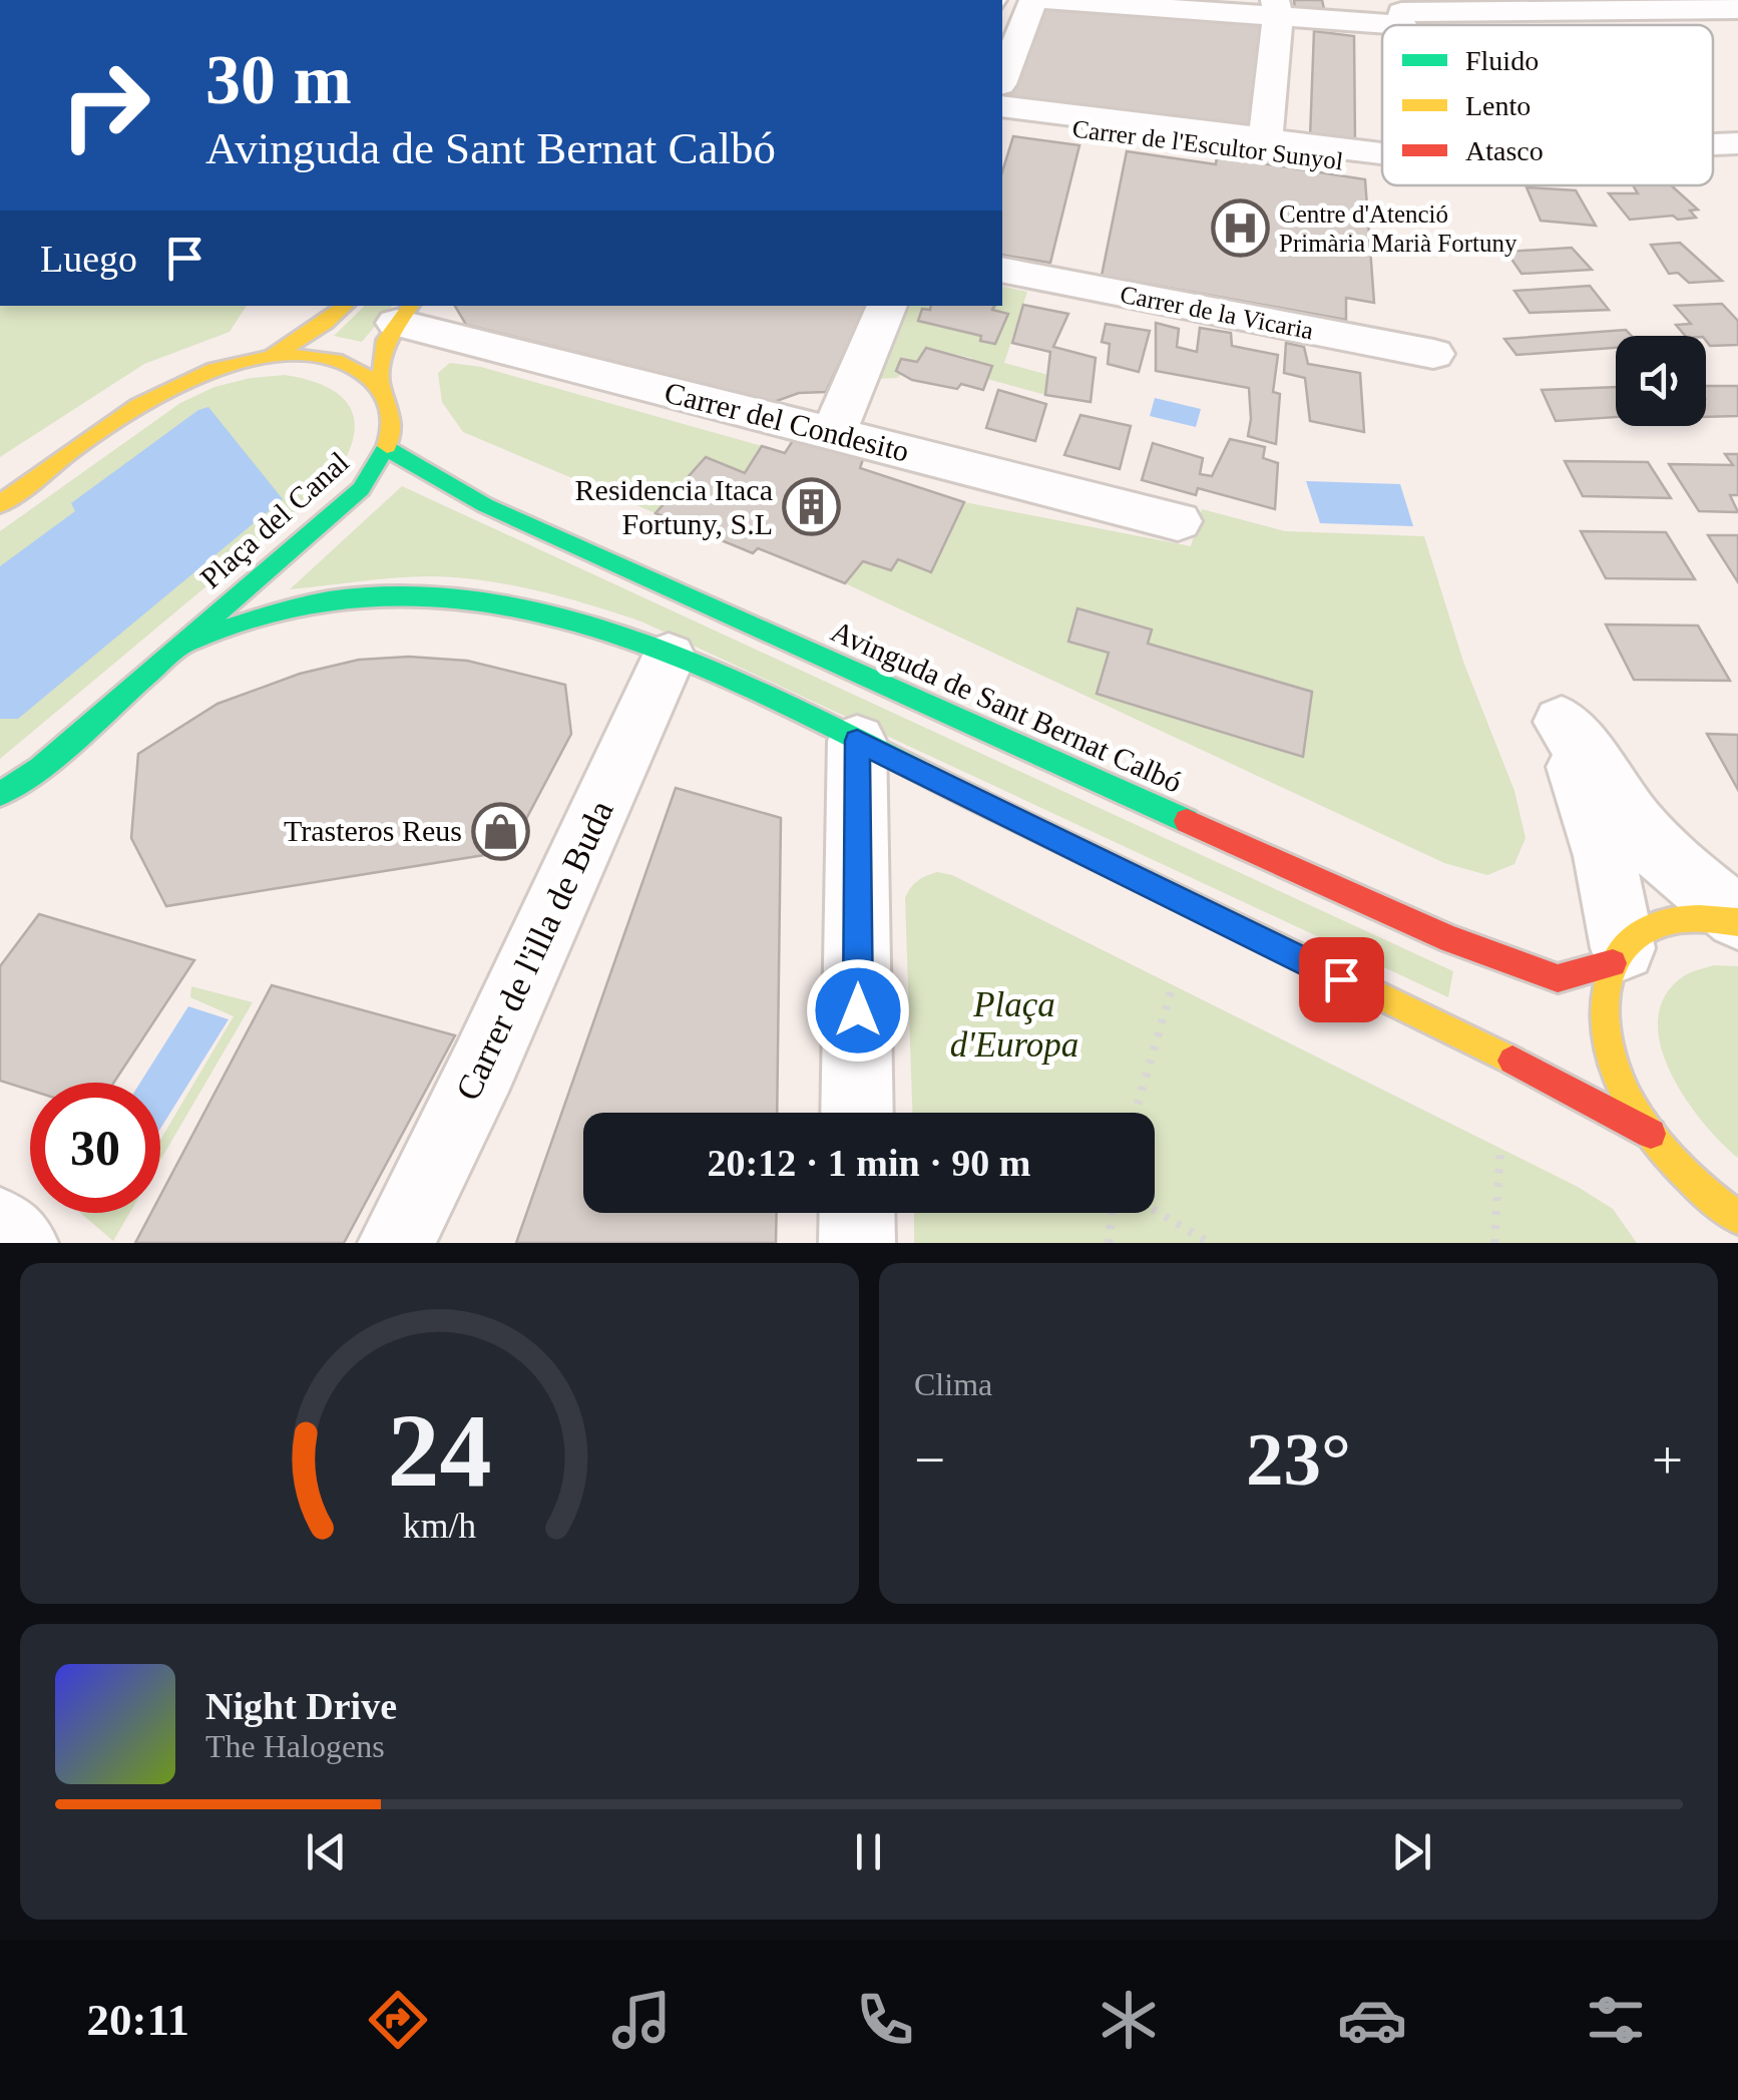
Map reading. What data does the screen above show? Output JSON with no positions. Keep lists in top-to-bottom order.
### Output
{
  "streets": {
    "main road": ["Plaça del Canal", "Avinguda de Sant Bernat Calbó"],
    "street": [
      "Carrer de l'Escultor Sunyol",
      "Carrer de la Vicaria",
      "Carrer del Condesito",
      "Carrer de l'illa de Buda"
    ]
  },
  "crossings": [
    ["Plaça del Canal", "Avinguda de Sant Bernat Calbó"]
  ],
  "parks": ["Plaça d'Europa"],
  "places": {
    "hospital": ["Centre d'Atenció Primària Marià Fortuny"],
    "building": ["Residencia Itaca Fortuny, S.L"],
    "shop": ["Trasteros Reus"]
  },
  "legend": ["Fluido", "Lento", "Atasco"],
  "page": {
    "turn": ["30 m", "Avinguda de Sant Bernat Calbó"],
    "then": "Luego",
    "limit": "30",
    "trip": "20:12 · 1 min · 90 m",
    "tile": "Clima",
    "heat": ["−", "23°", "+"],
    "song": ["Night Drive", "The Halogens"],
    "tabs": "20:11",
    "gauge": ["24", "km/h"]
  }
}
